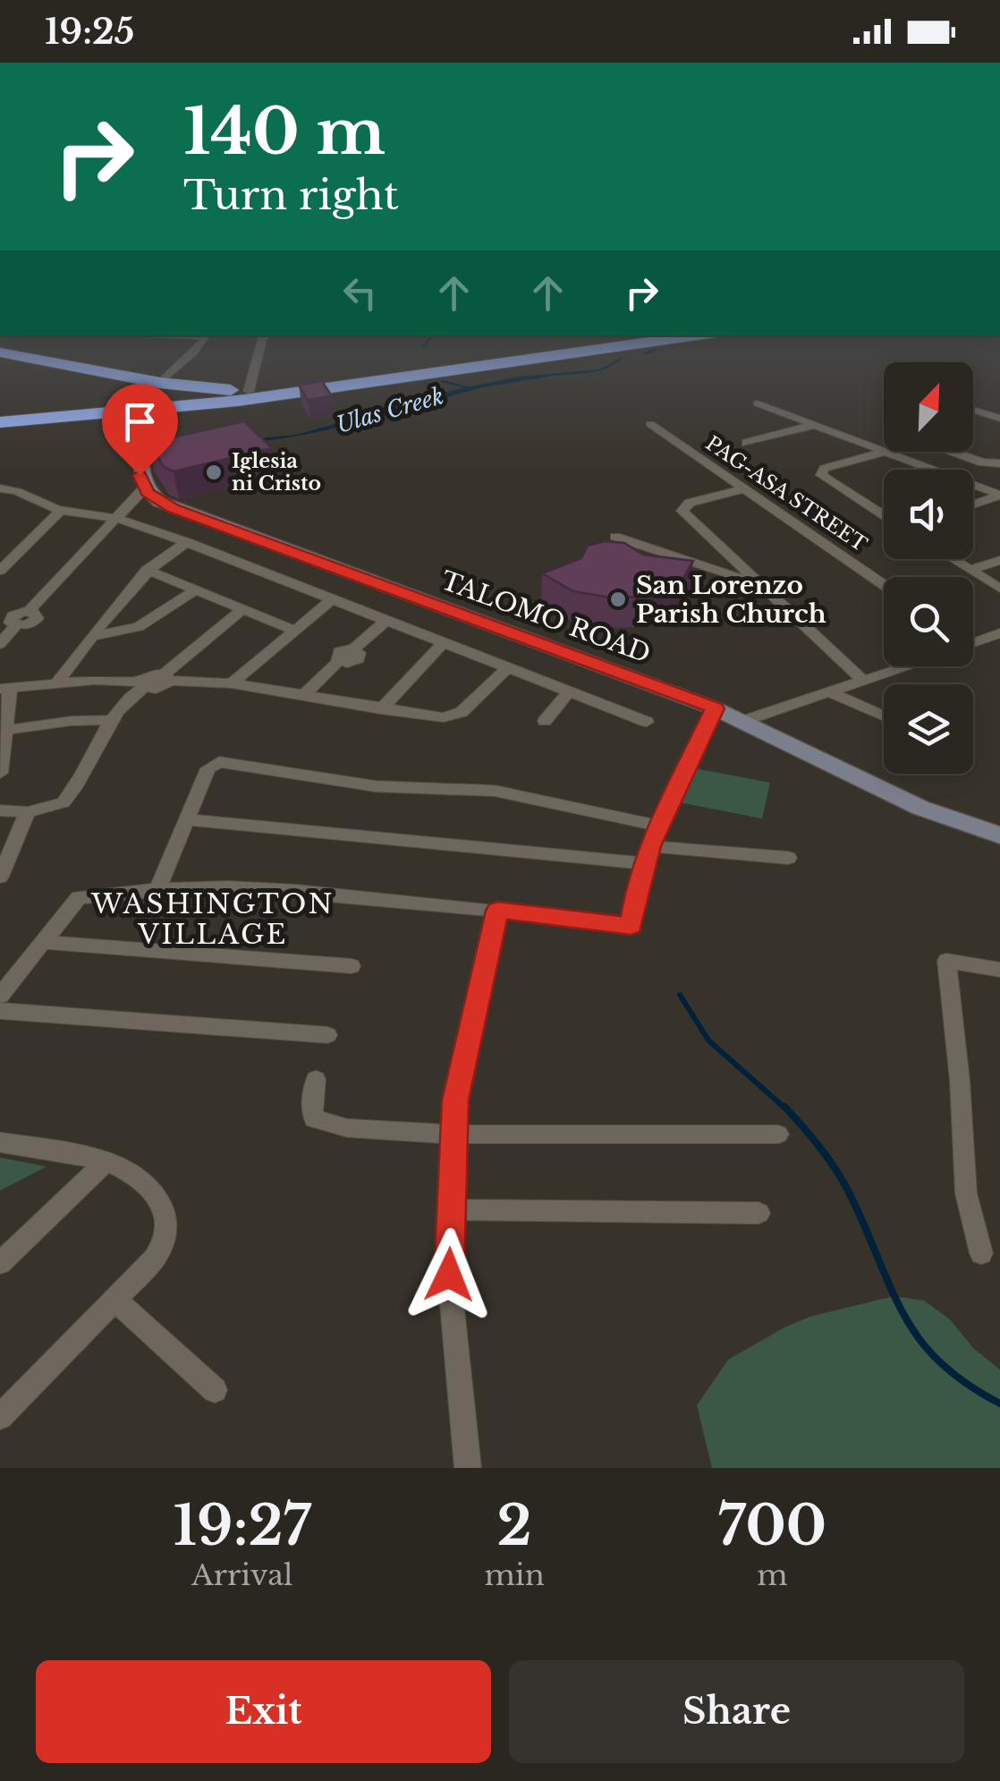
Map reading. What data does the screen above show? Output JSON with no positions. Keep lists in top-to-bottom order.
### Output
{
  "streets": {
    "street": ["PAG-ASA STREET", "TALOMO ROAD"]
  },
  "districts": ["WASHINGTON VILLAGE"],
  "water": ["Ulas Creek"],
  "places": ["Iglesia ni Cristo", "San Lorenzo Parish Church"],
  "north": "top right",
  "page": {
    "status": "19:25",
    "turn": ["140 m", "Turn right"],
    "eta": [
      "19:27",
      "Arrival",
      "2",
      "min",
      "700",
      "m"
    ],
    "buttons": ["Exit", "Share"]
  }
}
